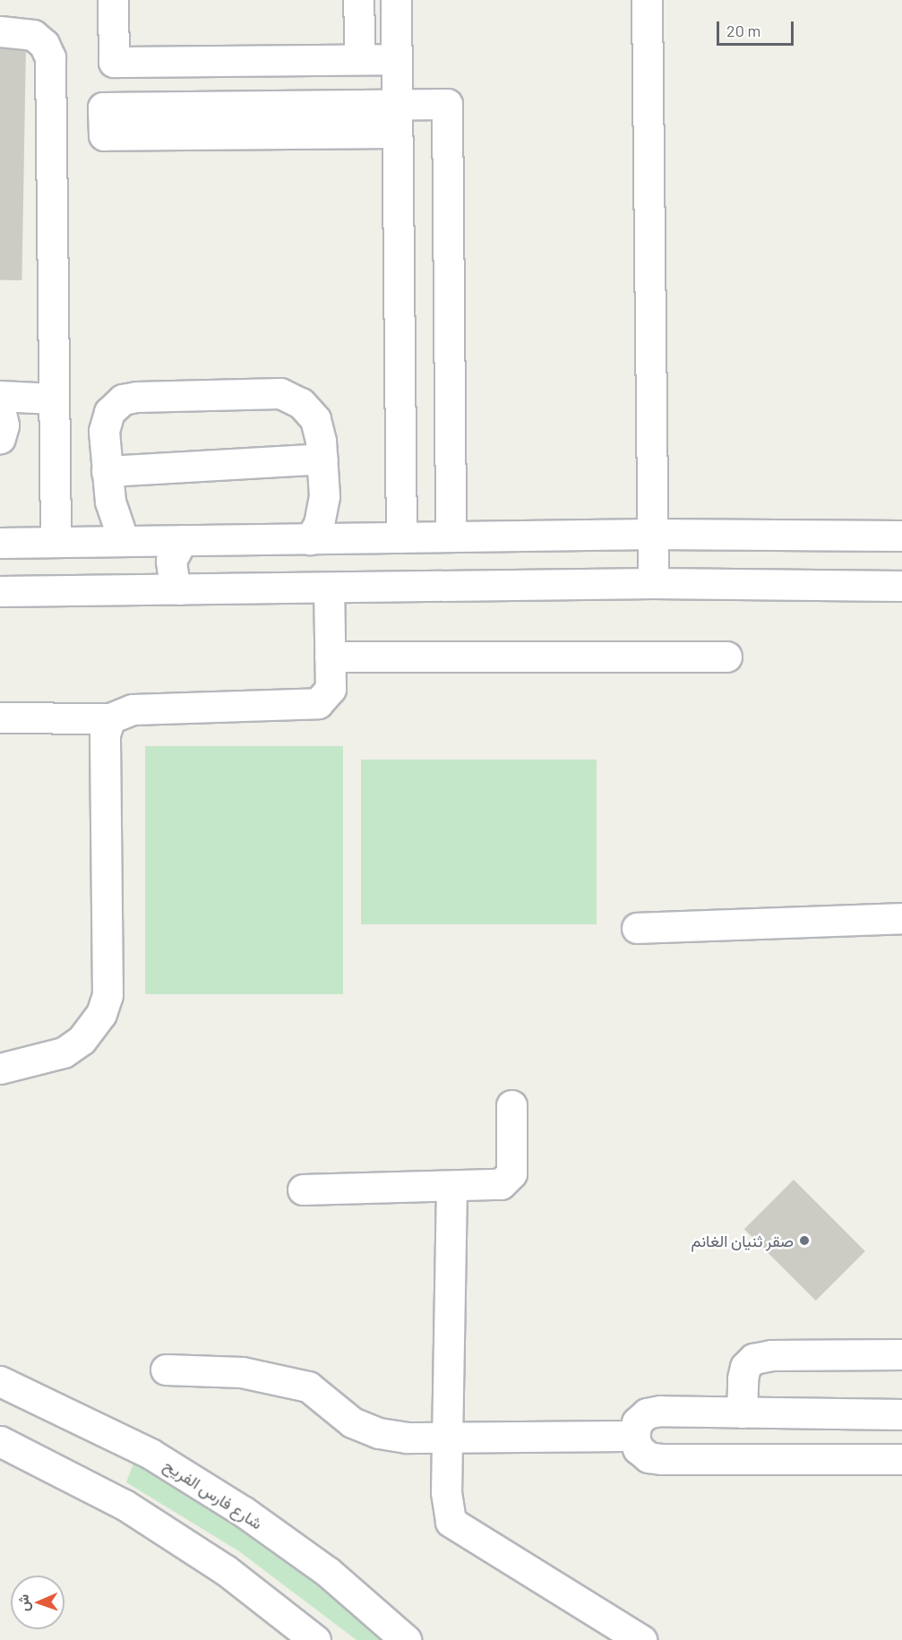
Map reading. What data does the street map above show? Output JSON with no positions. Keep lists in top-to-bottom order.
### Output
{
  "streets": {
    "street": ["شارع فارس الفريح"]
  },
  "places": ["صقر ثنيان الغانم"],
  "scale_bar": "20 m",
  "north": "left"
}
